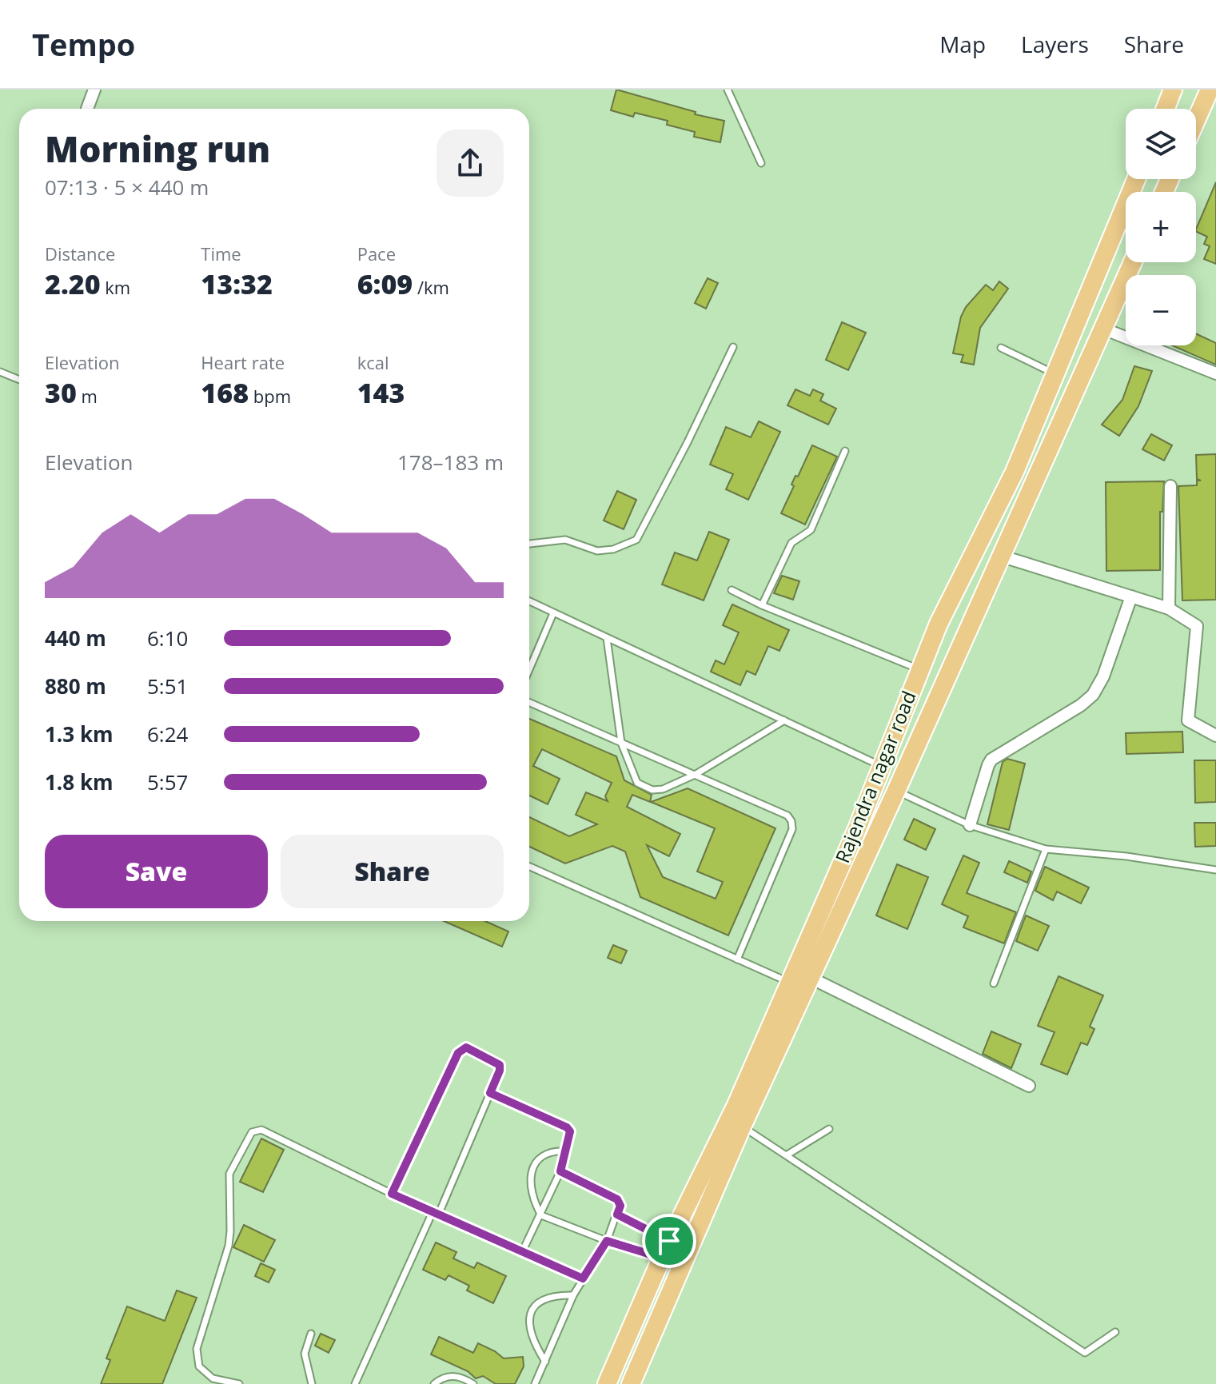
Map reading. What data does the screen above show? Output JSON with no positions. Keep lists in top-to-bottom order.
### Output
{
  "streets": {
    "main road": ["Rajendra nagar road"]
  },
  "page": {
    "header": "Tempo",
    "nav": ["Map", "Layers", "Share"],
    "map_buttons": ["+", "−"],
    "heading": ["Morning run", "07:13 · 5 × 440 m"],
    "stats": [
      ["Distance", "2.20 km"],
      ["Time", "13:32"],
      ["Pace", "6:09 /km"],
      ["Elevation", "30 m"],
      ["Heart rate", "168 bpm"],
      ["kcal", "143"]
    ],
    "chart": ["Elevation", "178–183 m"],
    "list": [
      {
        "name": "440 m",
        "note": "6:10"
      },
      {
        "name": "880 m",
        "note": "5:51"
      },
      {
        "name": "1.3 km",
        "note": "6:24"
      },
      {
        "name": "1.8 km",
        "note": "5:57"
      }
    ],
    "buttons": ["Save", "Share"]
  }
}
